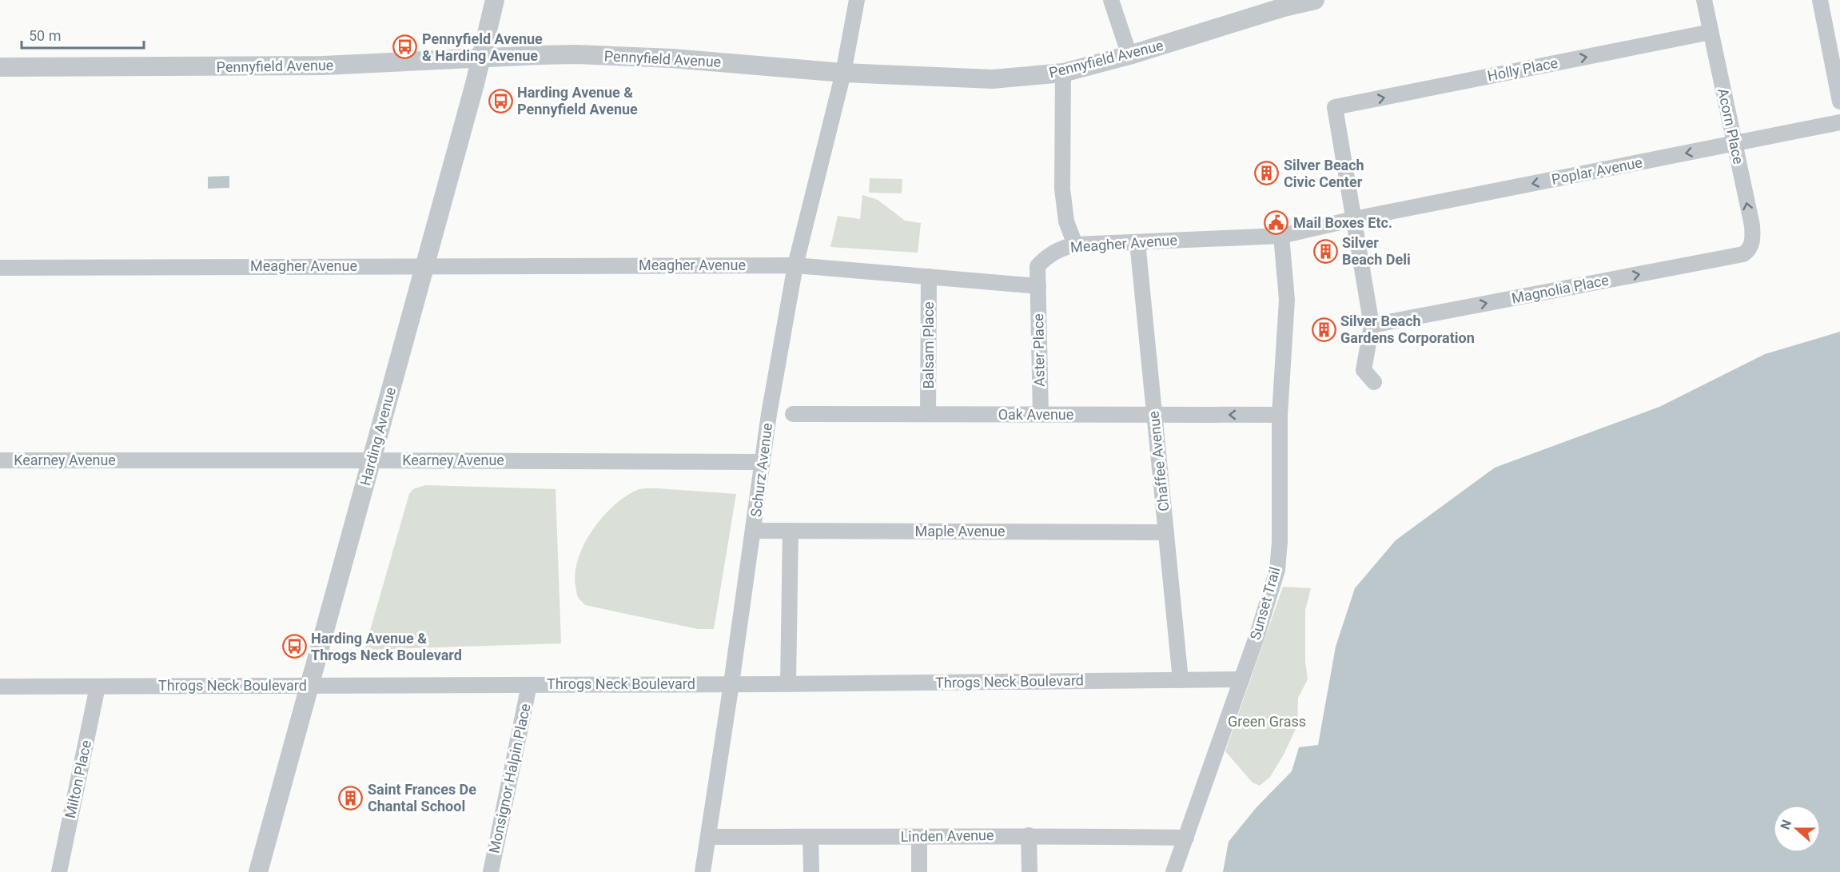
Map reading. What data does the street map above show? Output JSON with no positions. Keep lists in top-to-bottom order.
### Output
{
  "streets": {
    "street": [
      "Pennyfield Avenue",
      "Holly Place",
      "Acorn Place",
      "Poplar Avenue",
      "Meagher Avenue",
      "Magnolia Place",
      "Balsam Place",
      "Aster Place",
      "Oak Avenue",
      "Harding Avenue",
      "Kearney Avenue",
      "Chaffee Avenue",
      "Schurz Avenue",
      "Maple Avenue",
      "Sunset Trail",
      "Throgs Neck Boulevard",
      "Monsignor Halpin Place",
      "Milton Place",
      "Linden Avenue"
    ]
  },
  "crossings": [
    ["Pennyfield Avenue", "Harding Avenue"],
    ["Pennyfield Avenue", "Schurz Avenue"],
    ["Holly Place", "Acorn Place"],
    ["Holly Place", "Poplar Avenue"],
    ["Holly Place", "Meagher Avenue"],
    ["Acorn Place", "Poplar Avenue"],
    ["Acorn Place", "Magnolia Place"],
    ["Poplar Avenue", "Meagher Avenue"],
    ["Meagher Avenue", "Balsam Place"],
    ["Meagher Avenue", "Aster Place"],
    ["Meagher Avenue", "Harding Avenue"],
    ["Meagher Avenue", "Chaffee Avenue"],
    ["Meagher Avenue", "Schurz Avenue"],
    ["Meagher Avenue", "Sunset Trail"],
    ["Balsam Place", "Oak Avenue"],
    ["Aster Place", "Oak Avenue"],
    ["Oak Avenue", "Chaffee Avenue"],
    ["Oak Avenue", "Sunset Trail"],
    ["Harding Avenue", "Kearney Avenue"],
    ["Harding Avenue", "Throgs Neck Boulevard"],
    ["Kearney Avenue", "Schurz Avenue"],
    ["Chaffee Avenue", "Maple Avenue"],
    ["Chaffee Avenue", "Throgs Neck Boulevard"],
    ["Schurz Avenue", "Maple Avenue"],
    ["Schurz Avenue", "Throgs Neck Boulevard"],
    ["Schurz Avenue", "Linden Avenue"],
    ["Sunset Trail", "Throgs Neck Boulevard"],
    ["Sunset Trail", "Linden Avenue"],
    ["Throgs Neck Boulevard", "Monsignor Halpin Place"],
    ["Throgs Neck Boulevard", "Milton Place"]
  ],
  "one_way": [
    "Holly Place",
    "Acorn Place",
    "Poplar Avenue",
    "Magnolia Place"
  ],
  "parks": ["Green Grass"],
  "places": {
    "bus stop": ["Pennyfield Avenue & Harding Avenue", "Harding Avenue & Pennyfield Avenue", "Harding Avenue & Throgs Neck Boulevard"],
    "building": [
      "Silver Beach Civic Center",
      "Silver Beach Deli",
      "Silver Beach Gardens Corporation",
      "Saint Frances De Chantal School"
    ],
    "public building": ["Mail Boxes Etc."]
  },
  "scale_bar": "50 m",
  "north": "left"
}
